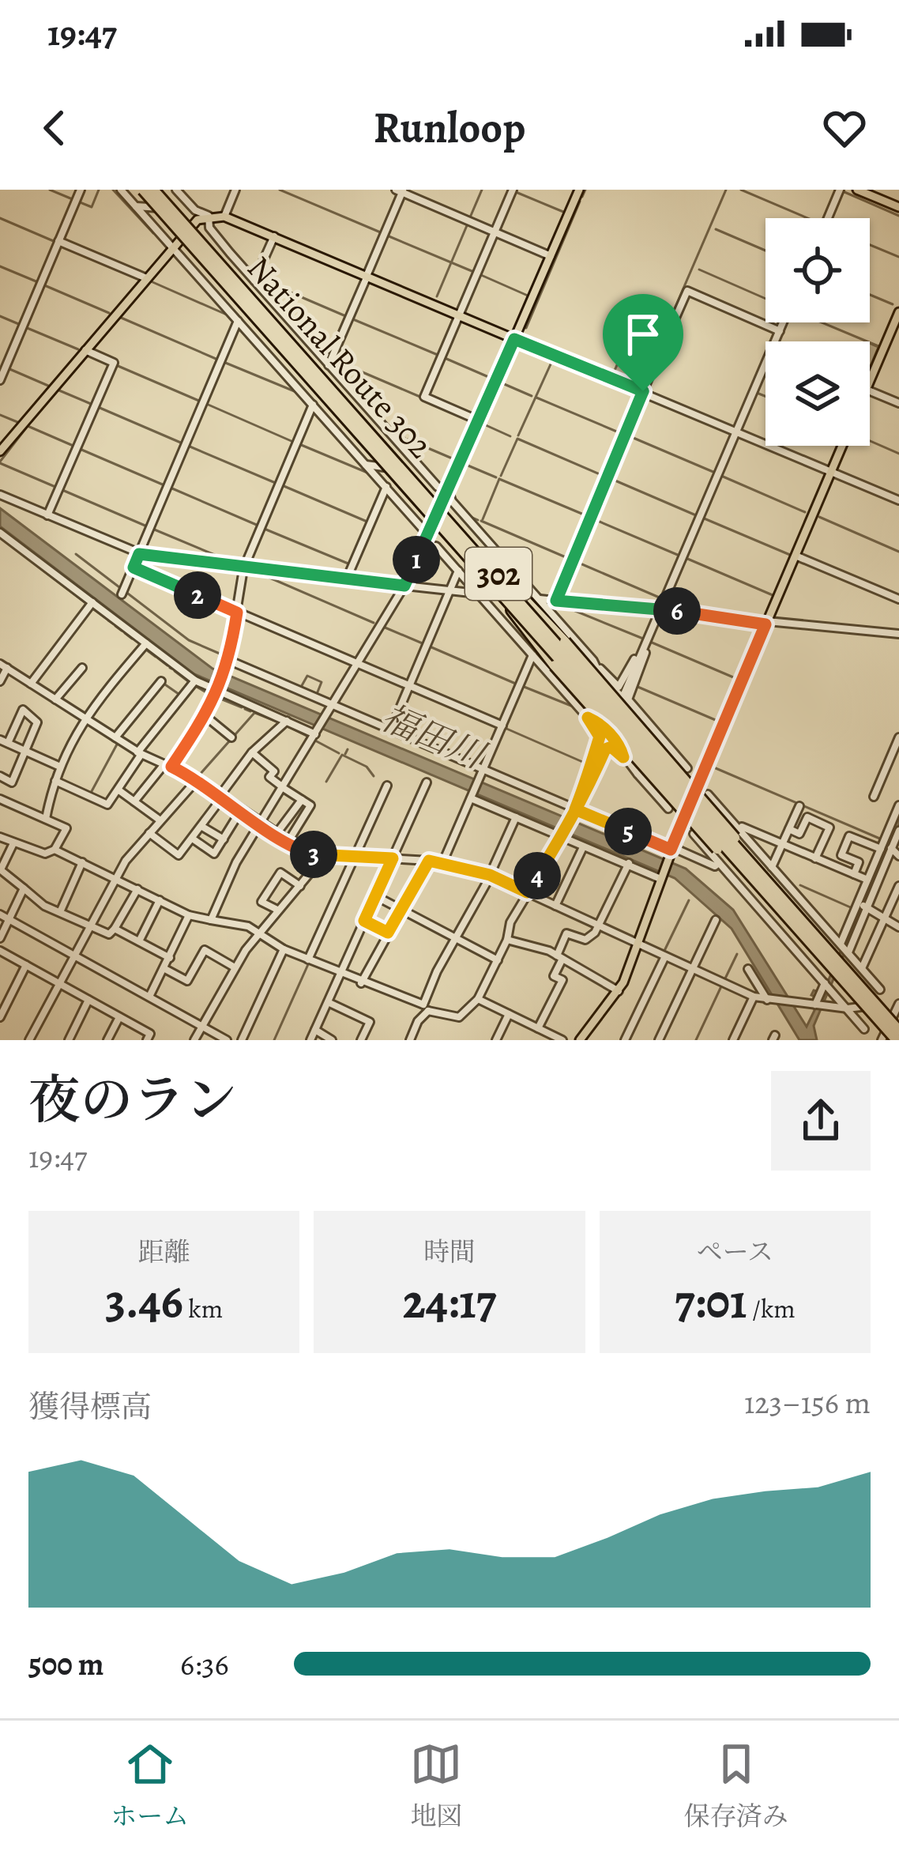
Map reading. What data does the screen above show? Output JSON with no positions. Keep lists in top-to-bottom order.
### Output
{
  "streets": {
    "highway": ["National Route 302", "302"]
  },
  "water": ["福田川"],
  "page": {
    "status": "19:47",
    "header": "Runloop",
    "pins": [
      "1",
      "2",
      "6",
      "5",
      "3",
      "4"
    ],
    "heading": ["夜のラン", "19:47"],
    "stats": [
      ["距離", "3.46 km"],
      ["時間", "24:17"],
      ["ペース", "7:01 /km"]
    ],
    "chart": ["獲得標高", "123–156 m"],
    "list": [
      {
        "name": "500 m",
        "note": "6:36"
      }
    ],
    "tabs": ["ホーム", "地図", "保存済み"]
  }
}
